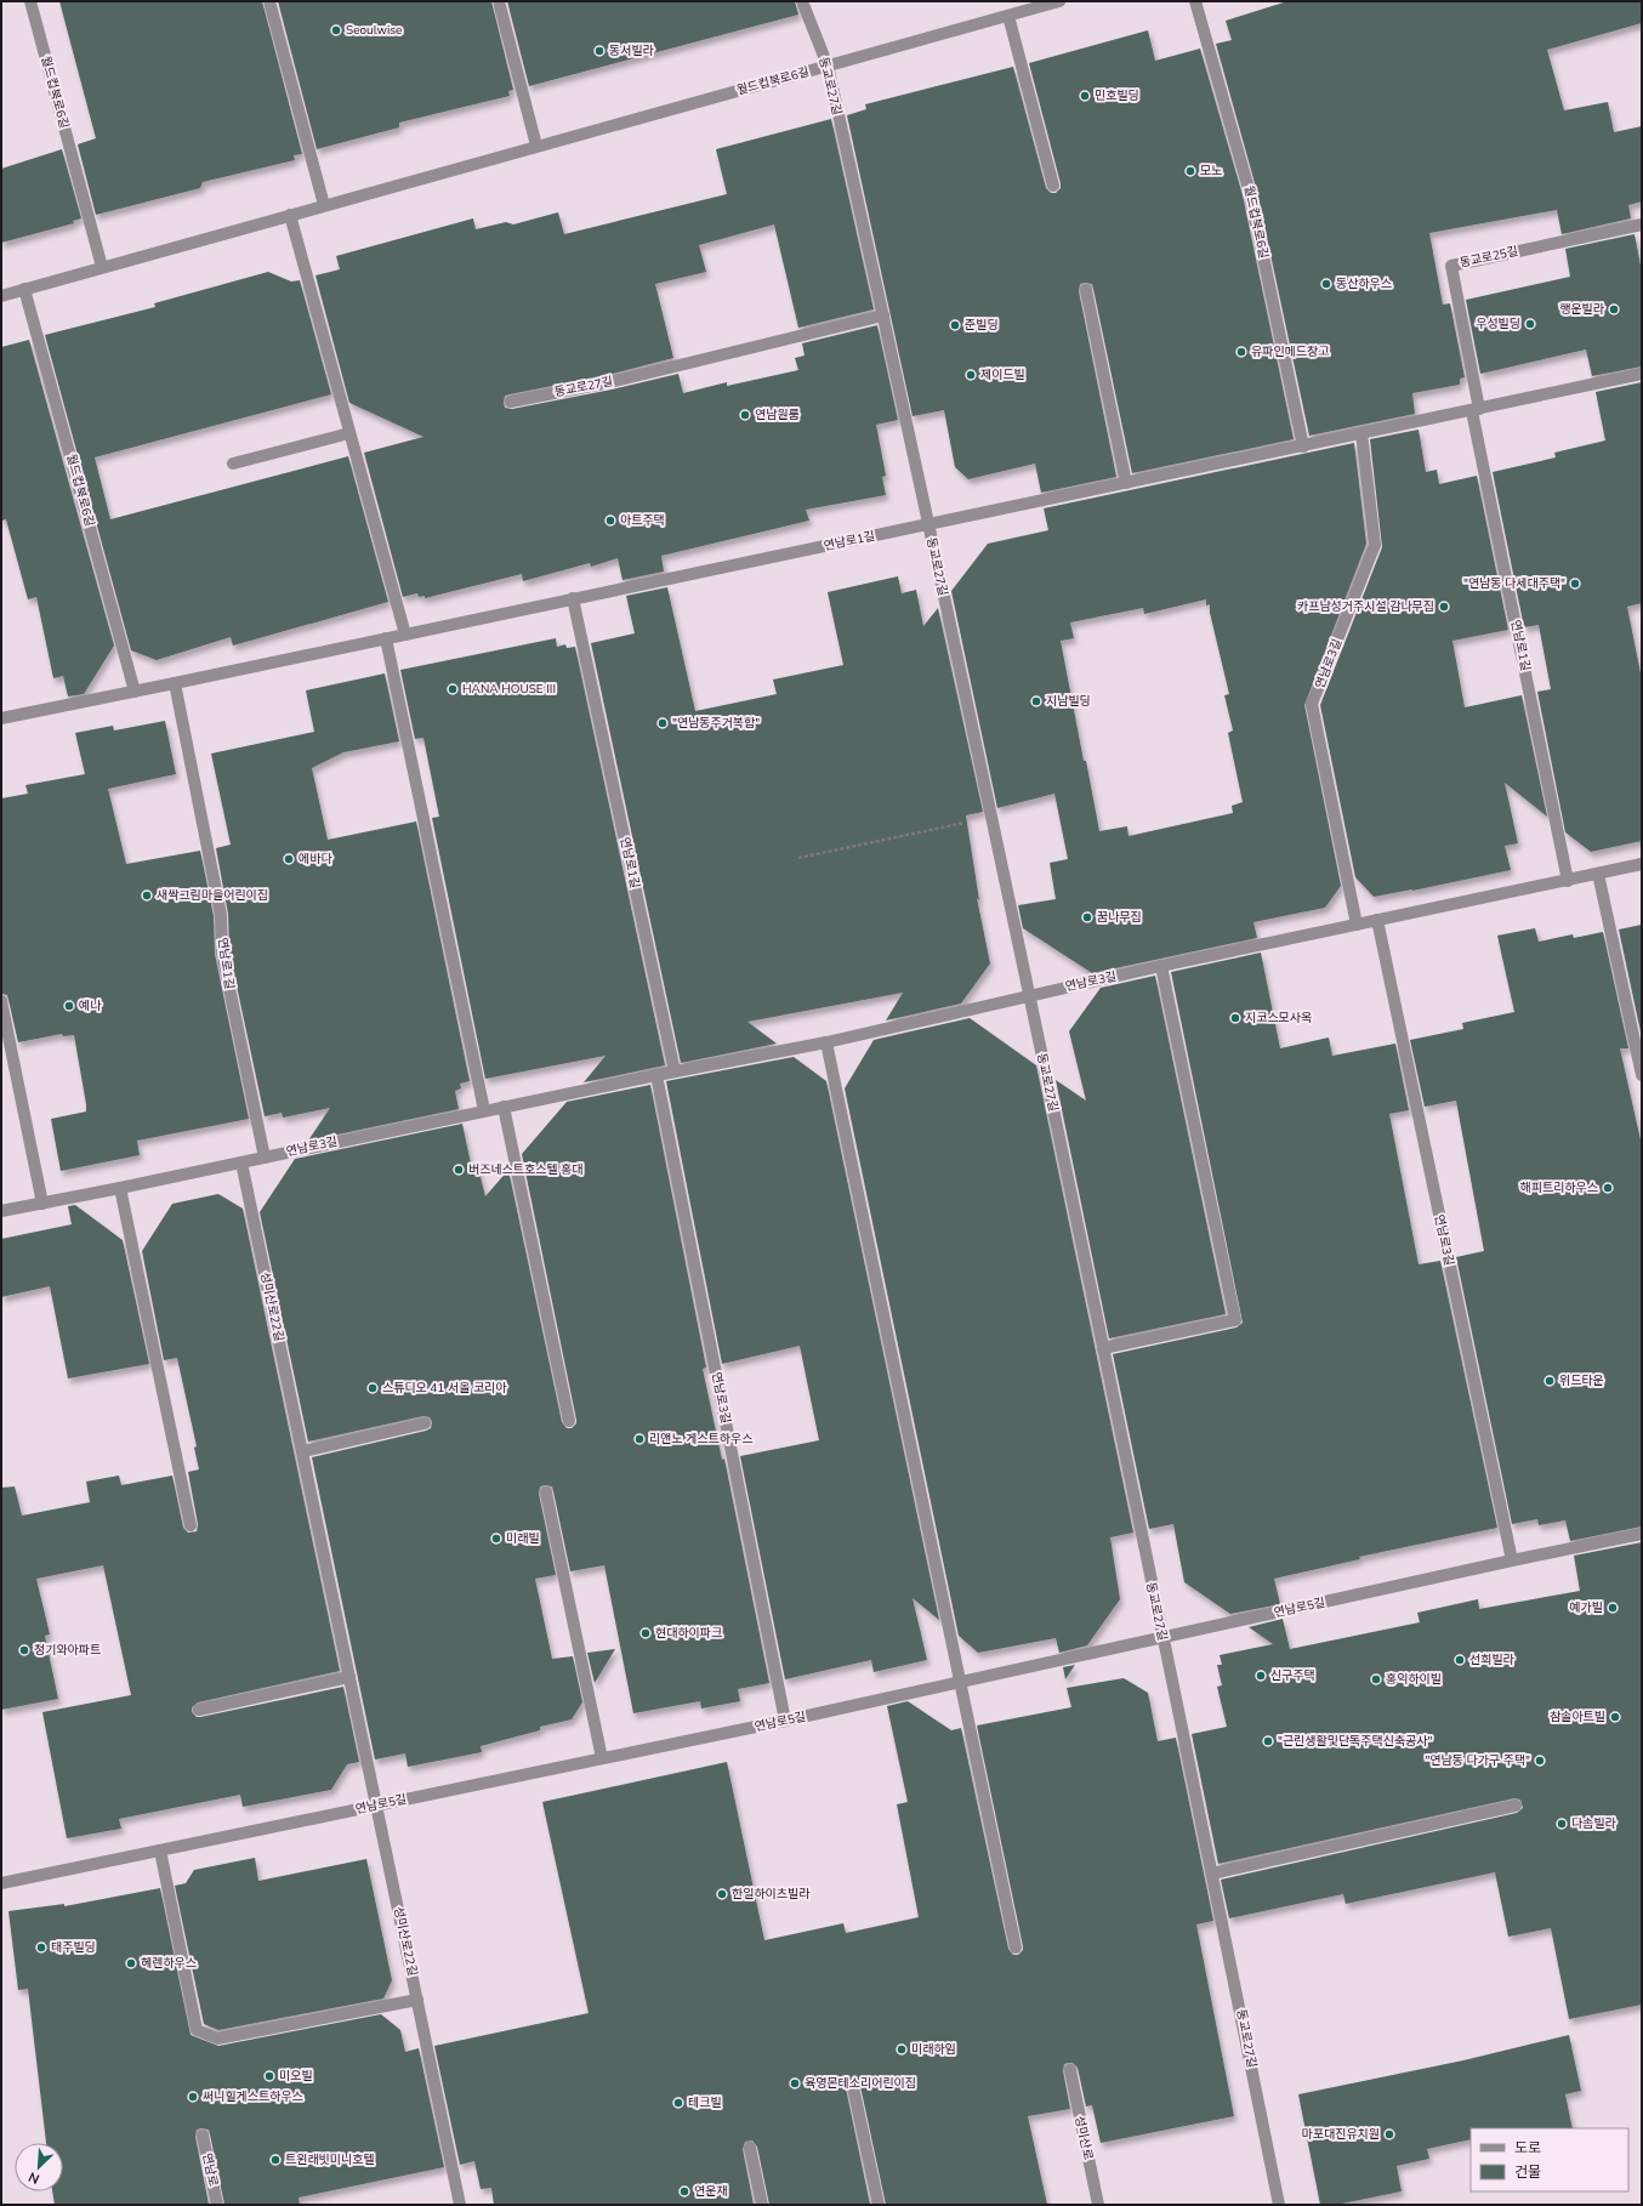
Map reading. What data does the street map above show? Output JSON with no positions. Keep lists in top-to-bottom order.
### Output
{
  "streets": {
    "street": [
      "월드컵북로6길",
      "동교로27길",
      "동교로25길",
      "연남로1길",
      "연남로3길",
      "성미산로22길",
      "연남로5길",
      "성미산로",
      "연남로"
    ]
  },
  "crossings": [
    ["월드컵북로6길", "동교로27길"],
    ["월드컵북로6길", "연남로1길"],
    ["동교로27길", "연남로1길"],
    ["동교로27길", "연남로3길"],
    ["동교로27길", "연남로5길"],
    ["동교로25길", "연남로1길"],
    ["연남로1길", "연남로3길"],
    ["연남로3길", "성미산로22길"],
    ["연남로3길", "연남로5길"],
    ["성미산로22길", "연남로5길"]
  ],
  "places": [
    "Seoulwise",
    "동서빌라",
    "민호빌딩",
    "모노",
    "동산하우스",
    "행운빌라",
    "우성빌딩",
    "준빌딩",
    "유파인메드창고",
    "제이드빌",
    "연남원룸",
    "아트주택",
    "\"연남동 다세대주택\"",
    "카프남성거주시설 감나무집",
    "HANA HOUSE III",
    "지남빌딩",
    "\"연남동주거복합\"",
    "에바다",
    "새싹그림마을어린이집",
    "꿈나무집",
    "예나",
    "지코스모사옥",
    "버즈네스트호스텔 홍대",
    "해피트리하우스",
    "위드타운",
    "스튜디오 41 서올 코리아",
    "리앤노 게스트하우스",
    "미래빌",
    "예가빌",
    "현대하이파크",
    "청기와아파트",
    "선희빌라",
    "신구주택",
    "홍익하이빌",
    "참솔아트빌",
    "\"근린생활및단독주택신축공사\"",
    "\"연남동 다가구 주택\"",
    "다솜빌라",
    "한일하이츠빌라",
    "태주빌딩",
    "헤렌하우스",
    "미래하임",
    "미오빌",
    "육영몬테소리어린이집",
    "써니힐게스트하우스",
    "테크빌",
    "마포대진유치원",
    "트윈래빗미니호텔",
    "연운재"
  ],
  "legend": ["도로", "건물"],
  "north": "bottom left"
}
